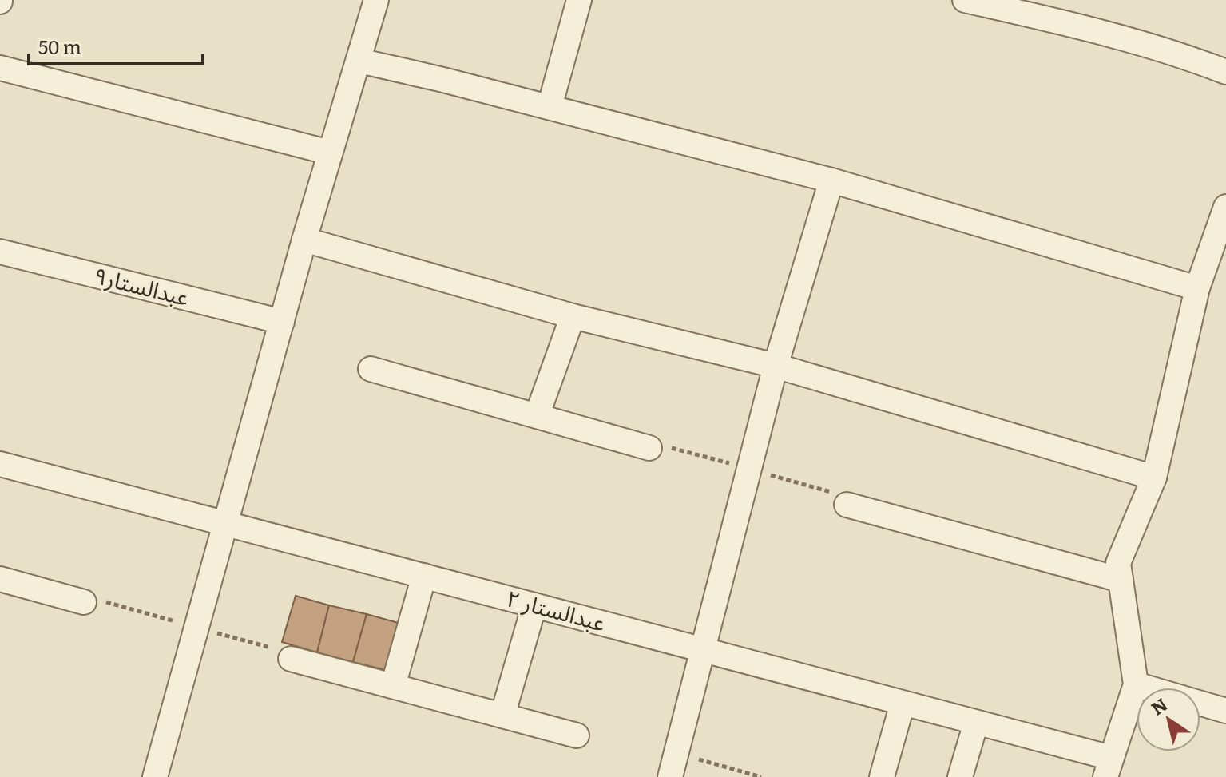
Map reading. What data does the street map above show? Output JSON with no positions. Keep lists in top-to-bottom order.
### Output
{
  "streets": {
    "street": ["عبدالستار۹", "عبدالستار ۲"]
  },
  "scale_bar": "50 m",
  "north": "top left"
}
